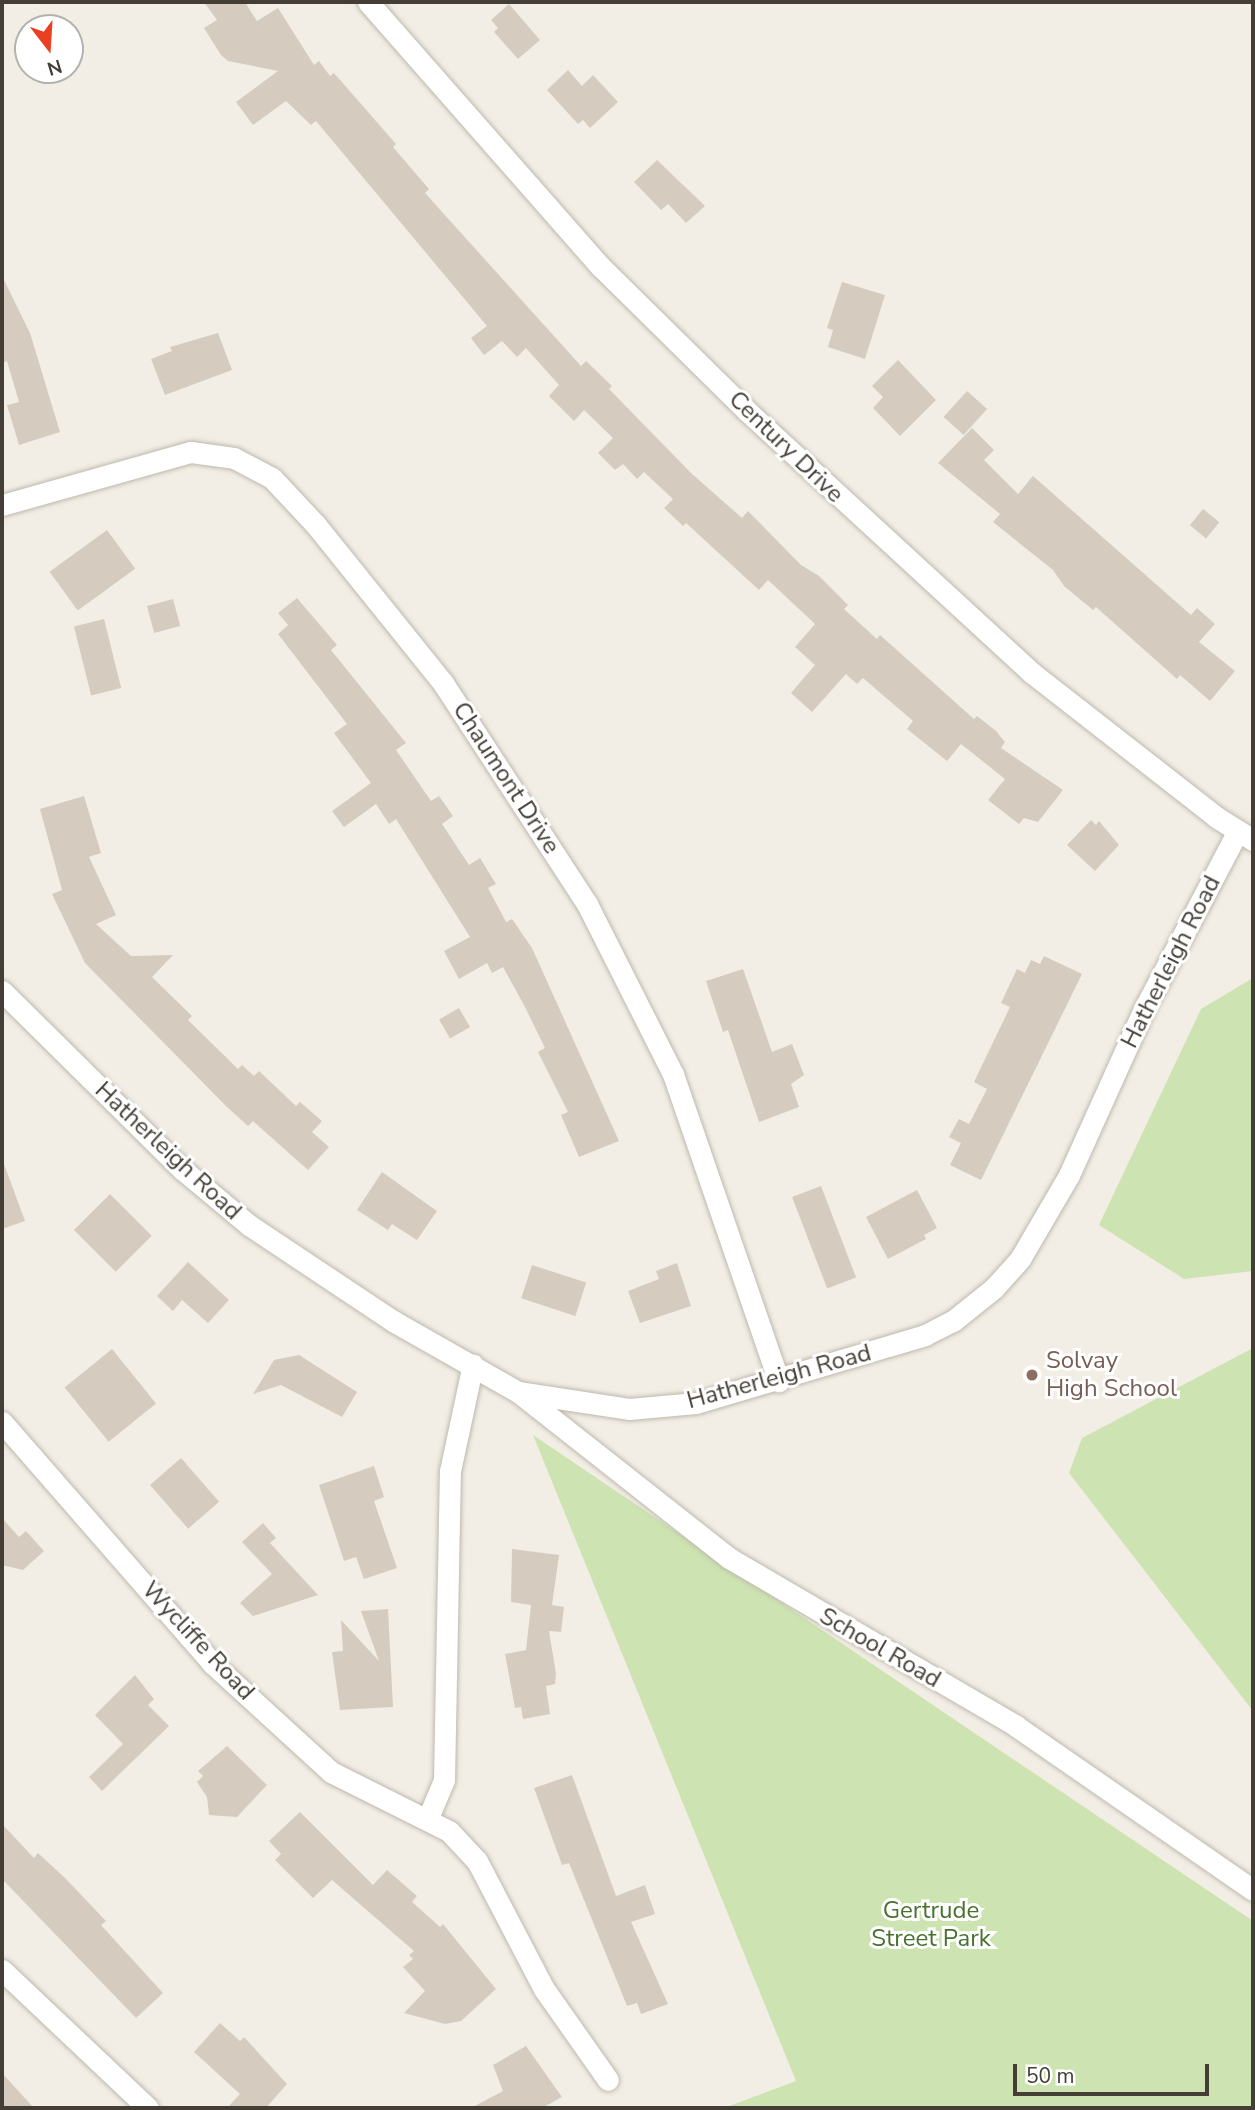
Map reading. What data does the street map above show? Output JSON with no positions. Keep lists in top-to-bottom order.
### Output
{
  "streets": {
    "street": [
      "Century Drive",
      "Chaumont Drive",
      "Hatherleigh Road",
      "Wycliffe Road",
      "School Road"
    ]
  },
  "crossings": [
    ["Century Drive", "Hatherleigh Road"],
    ["Chaumont Drive", "Hatherleigh Road"],
    ["Hatherleigh Road", "School Road"]
  ],
  "parks": ["Gertrude Street Park"],
  "places": ["Solvay High School"],
  "scale_bar": "50 m",
  "north": "bottom"
}
